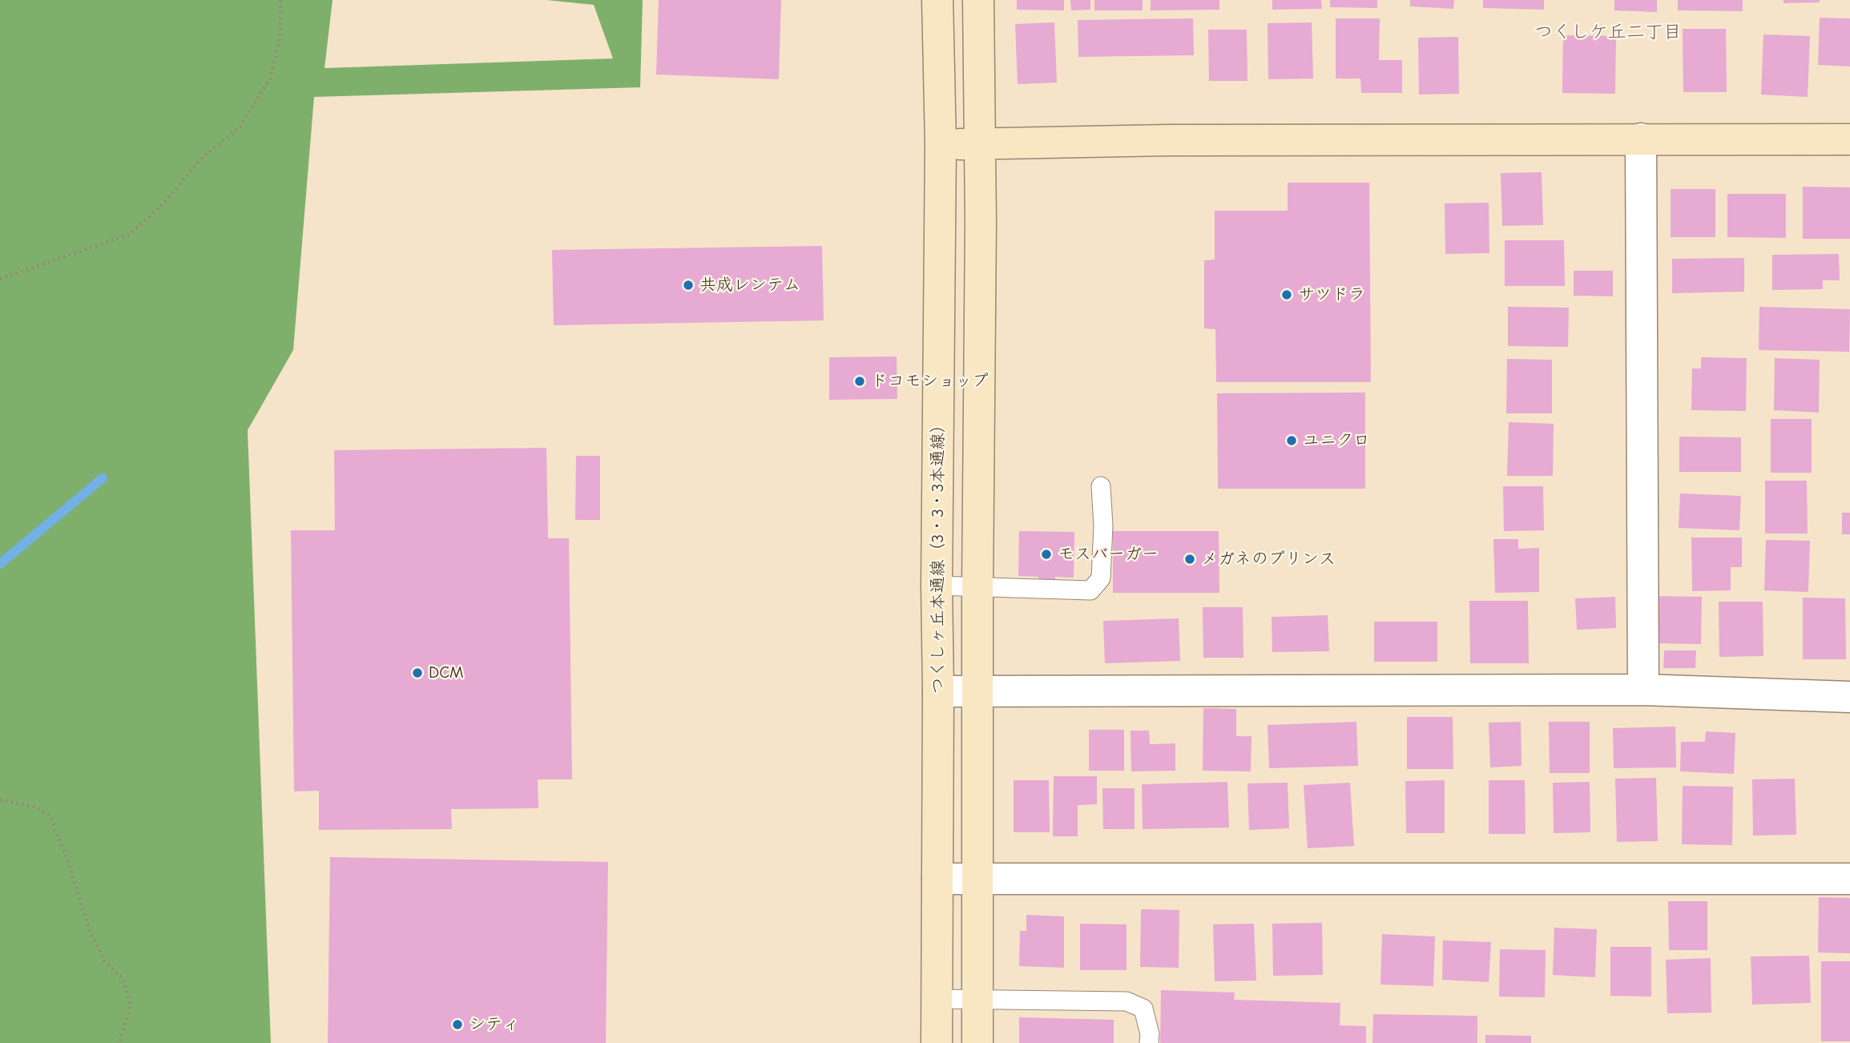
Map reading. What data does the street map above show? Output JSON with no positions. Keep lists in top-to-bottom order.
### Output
{
  "streets": {
    "street": ["つくしヶ丘本通線（3・3・3本通線）"]
  },
  "districts": ["つくしケ丘二丁目"],
  "places": [
    "共成レンテム",
    "サツドラ",
    "ドコモショップ",
    "ユニクロ",
    "モスバーガー",
    "メガネのプリンス",
    "DCM",
    "シティ"
  ]
}
